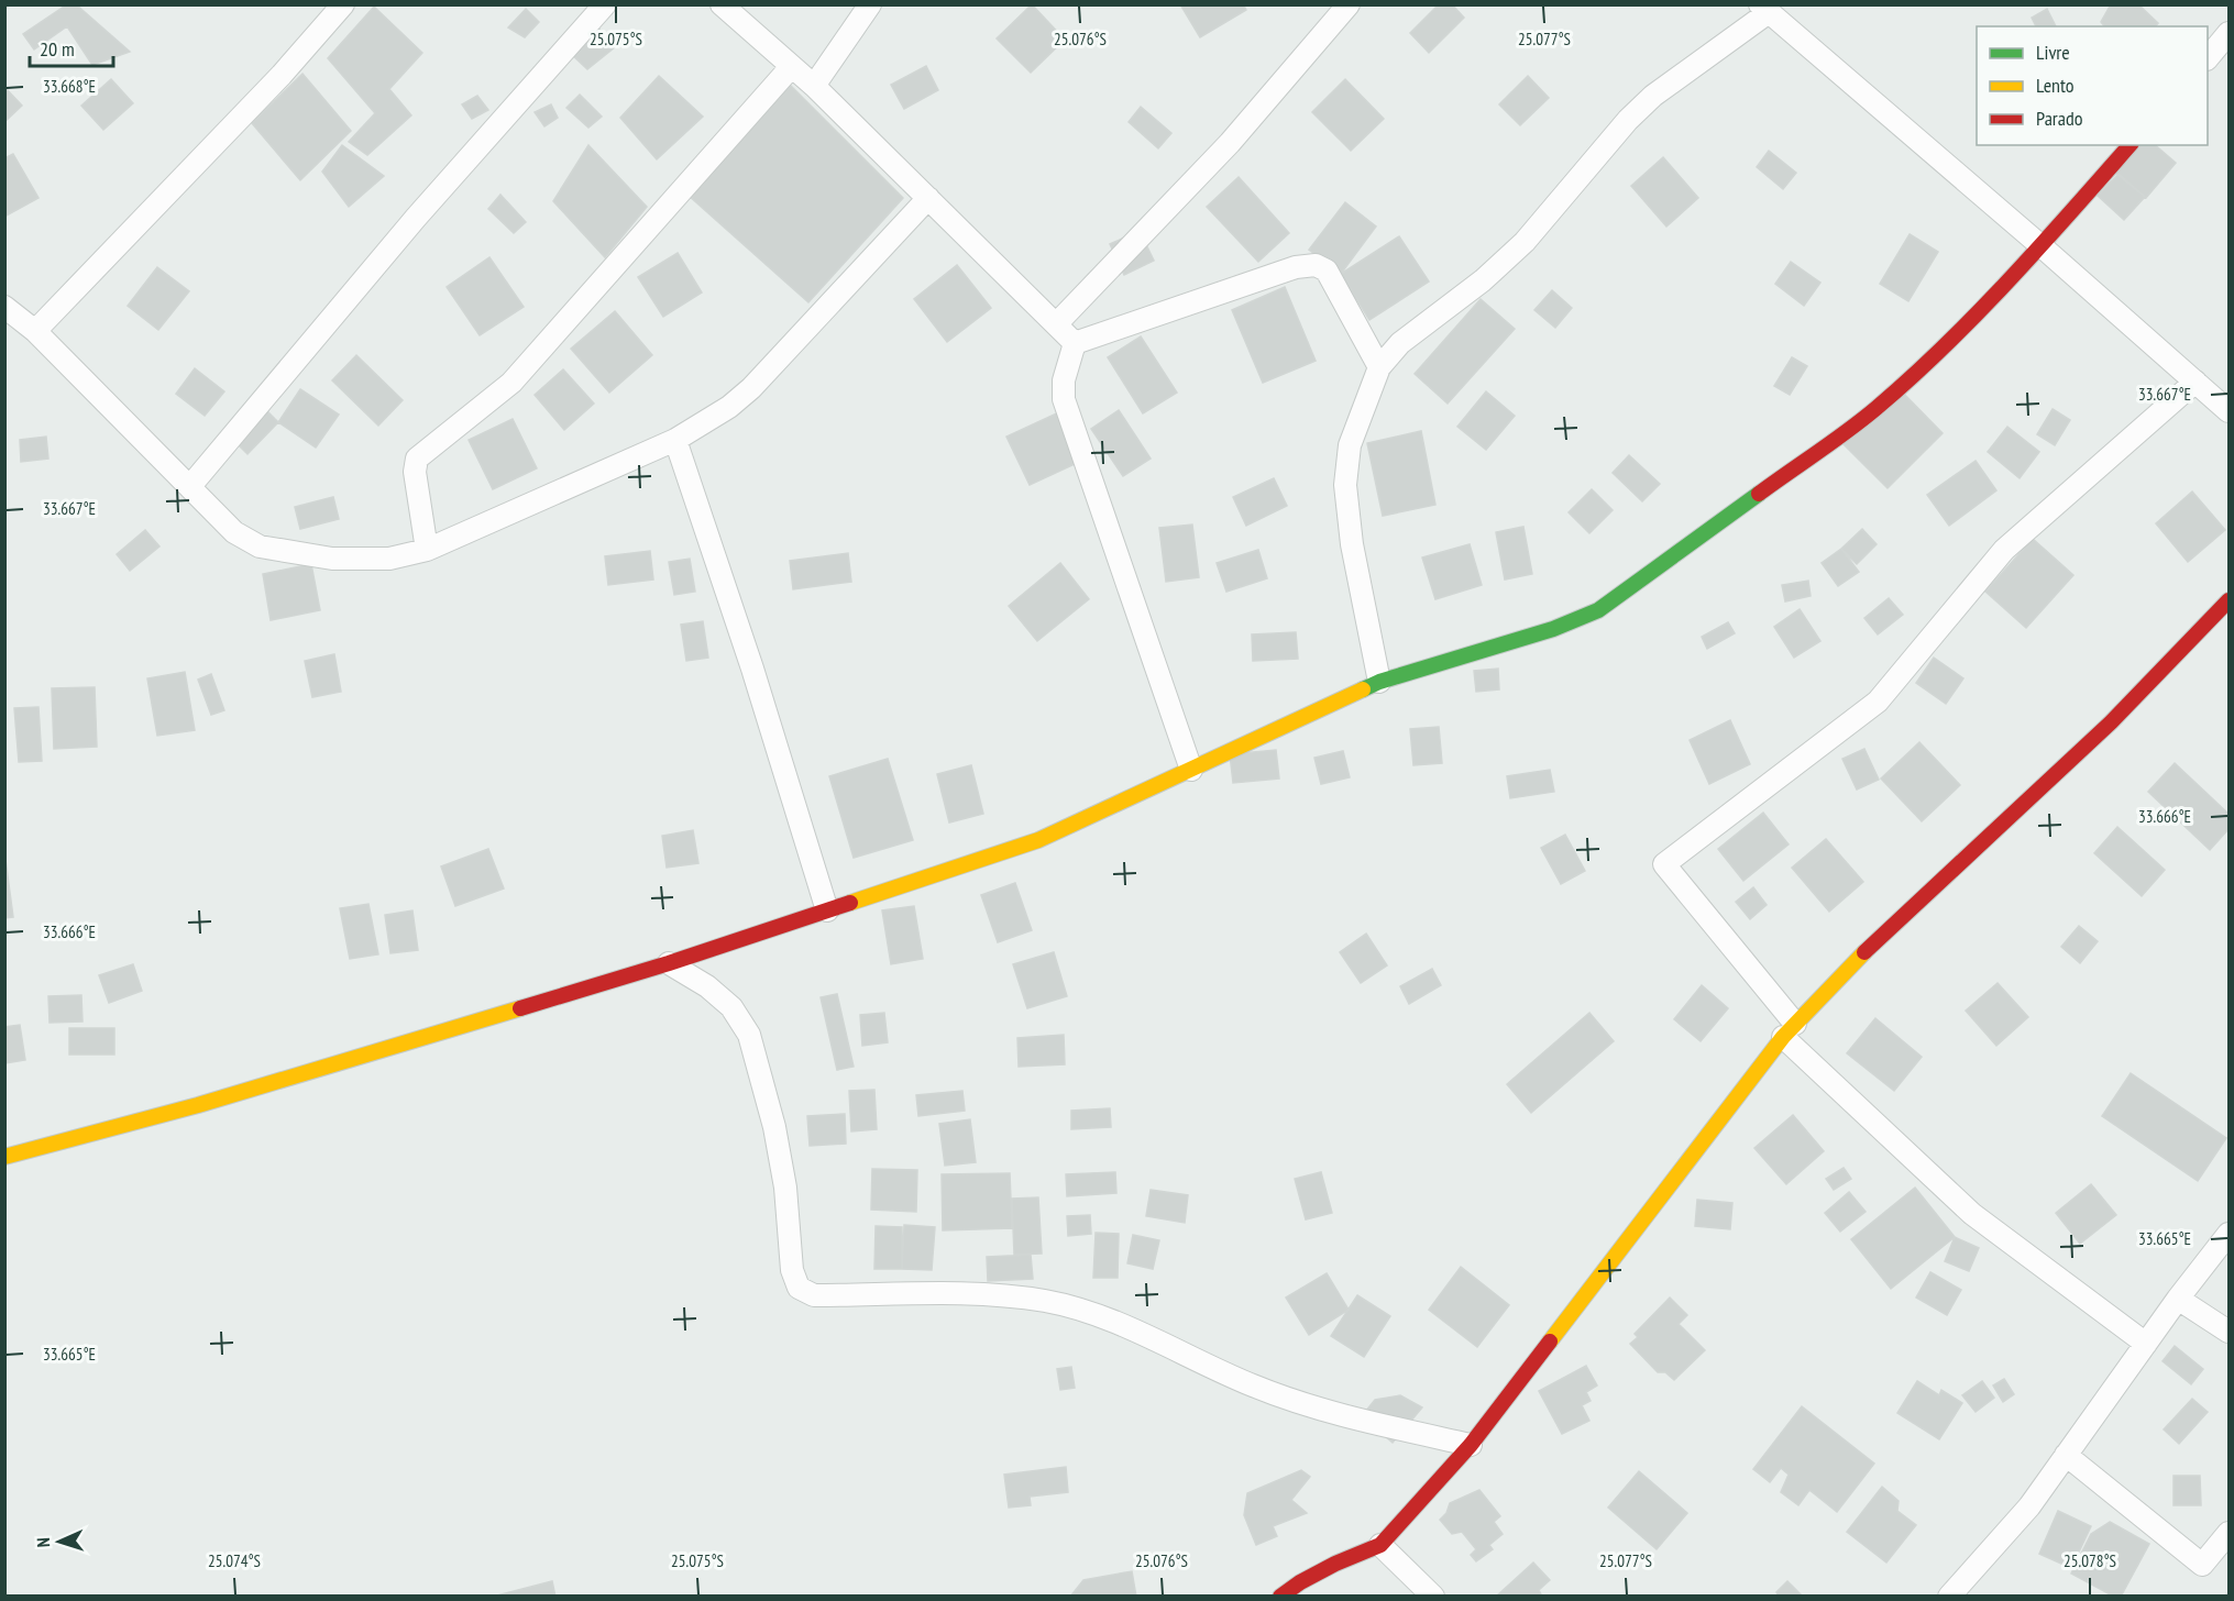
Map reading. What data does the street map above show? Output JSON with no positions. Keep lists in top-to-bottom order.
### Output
{
  "legend": ["Livre", "Lento", "Parado"],
  "scale_bar": "20 m",
  "north": "left",
  "coordinates": [
    "25.075°S",
    "25.076°S",
    "25.077°S",
    "33.668°E",
    "33.667°E",
    "33.666°E",
    "33.665°E",
    "25.074°S",
    "25.078°S"
  ]
}
